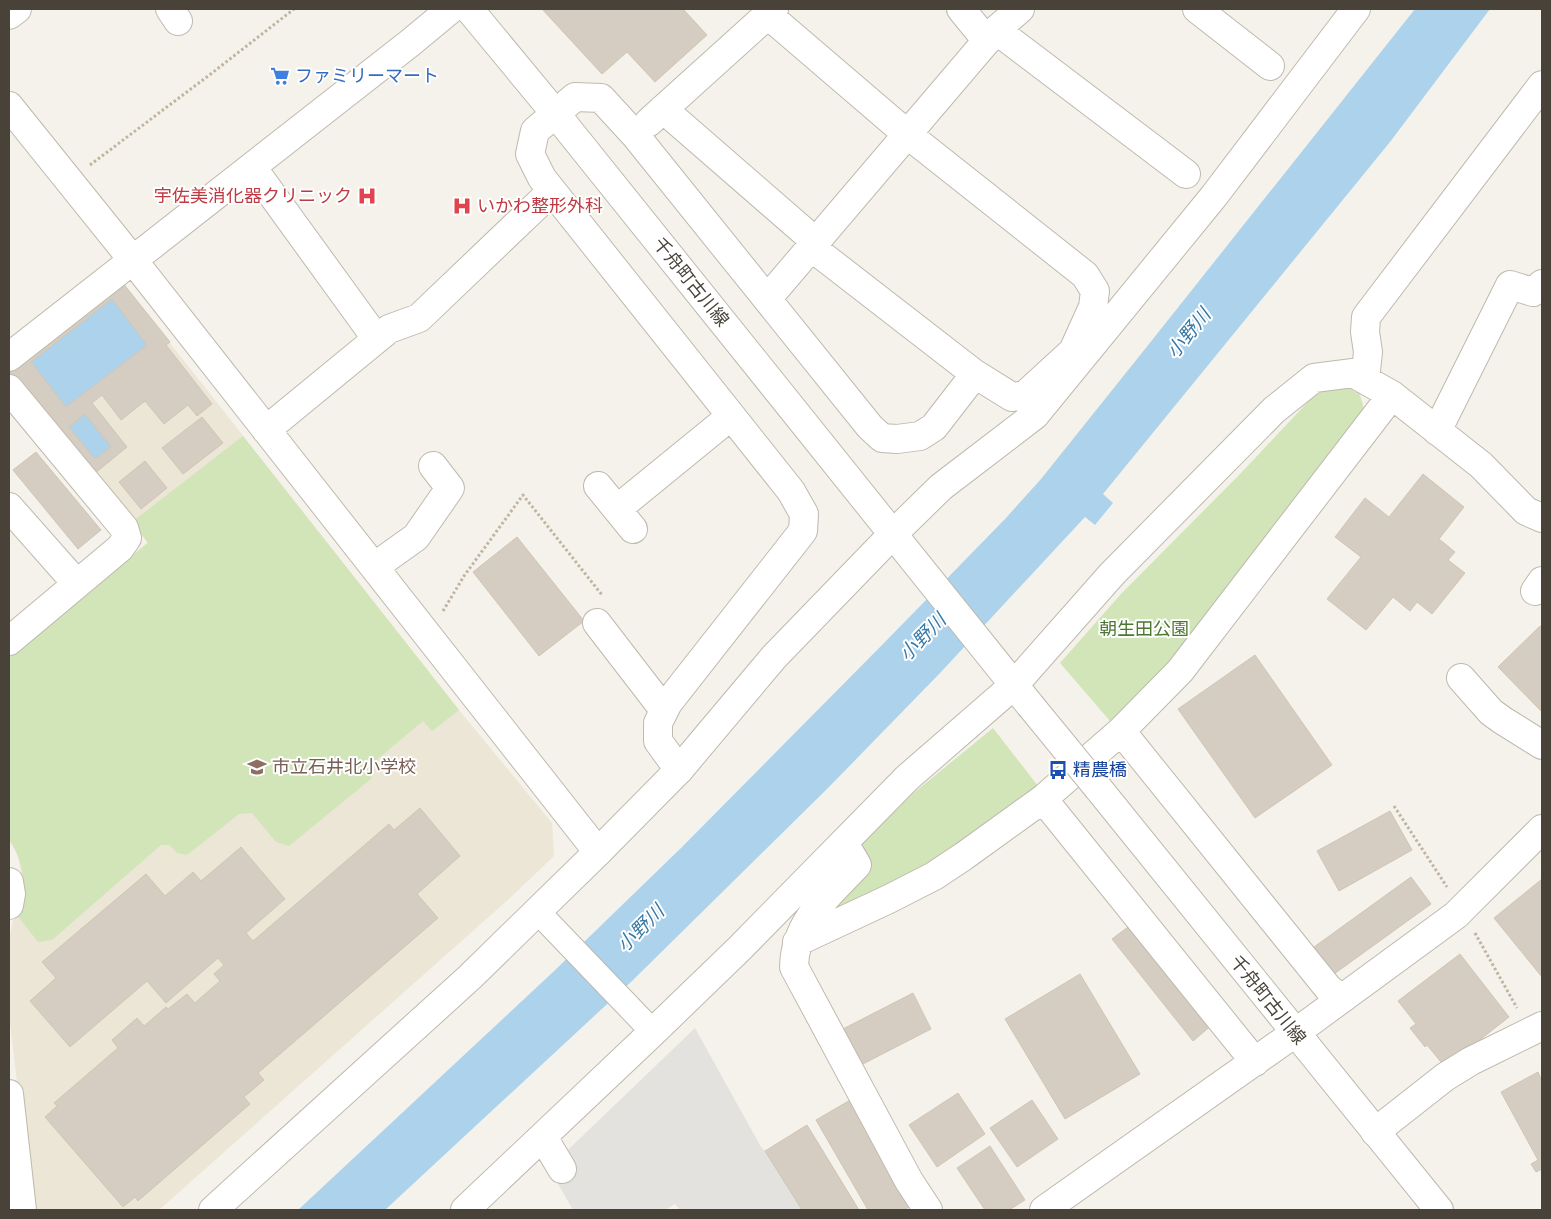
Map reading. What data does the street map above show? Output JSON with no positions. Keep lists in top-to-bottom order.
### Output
{
  "streets": {
    "street": ["千舟町古川線"]
  },
  "water": ["小野川"],
  "parks": ["朝生田公園"],
  "places": {
    "supermarket": ["ファミリーマート"],
    "hospital": ["宇佐美消化器クリニック", "いかわ整形外科"],
    "school or university": ["市立石井北小学校"],
    "bus stop": ["精農橋"]
  }
}
